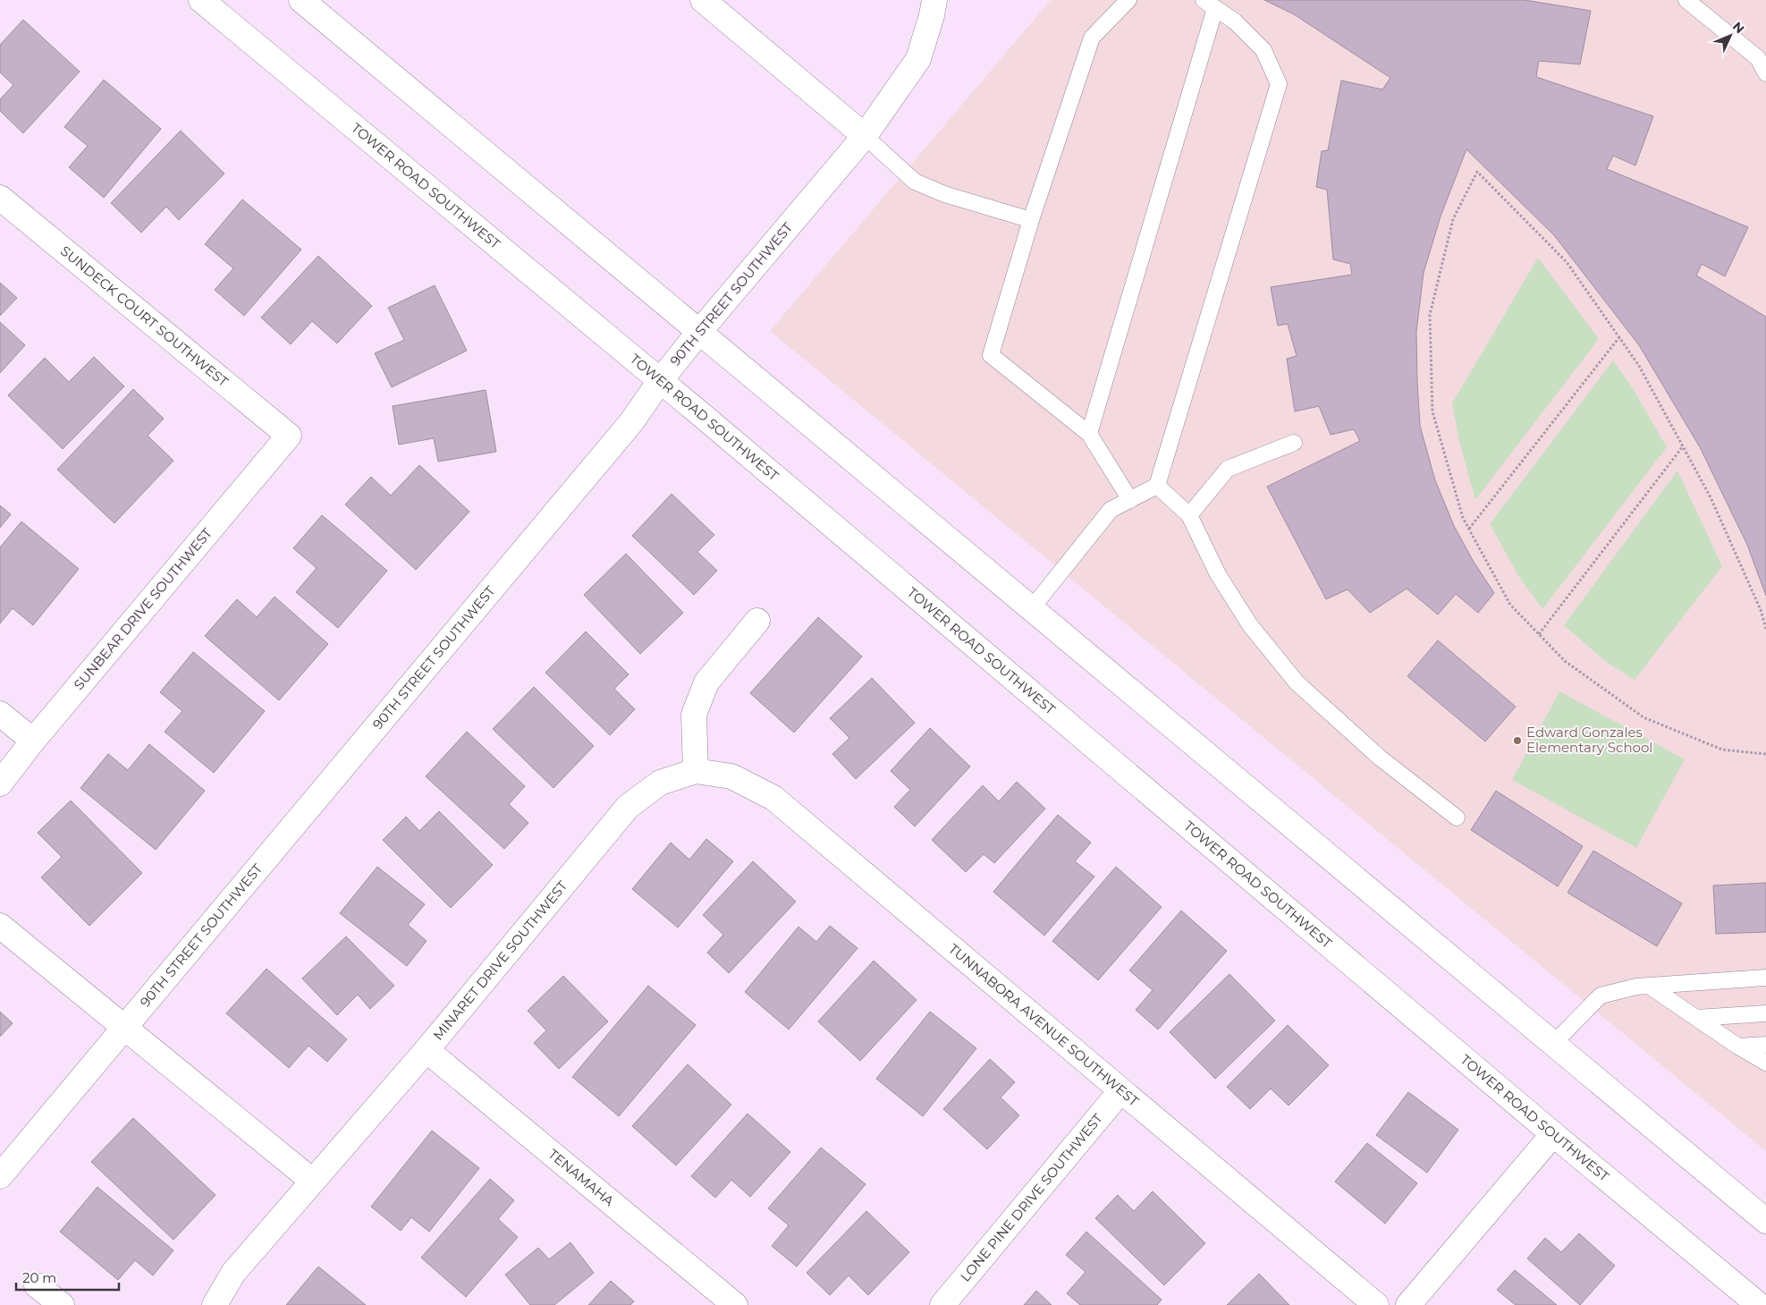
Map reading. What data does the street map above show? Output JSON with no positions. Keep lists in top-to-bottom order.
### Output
{
  "streets": {
    "street": [
      "TOWER ROAD SOUTHWEST",
      "90TH STREET SOUTHWEST",
      "SUNDECK COURT SOUTHWEST",
      "SUNBEAR DRIVE SOUTHWEST",
      "MINARET DRIVE SOUTHWEST",
      "TUNNABORA AVENUE SOUTHWEST",
      "TENAMAHA",
      "LONE PINE DRIVE SOUTHWEST"
    ]
  },
  "crossings": [
    ["TOWER ROAD SOUTHWEST", "90TH STREET SOUTHWEST"],
    ["SUNDECK COURT SOUTHWEST", "SUNBEAR DRIVE SOUTHWEST"],
    ["MINARET DRIVE SOUTHWEST", "TUNNABORA AVENUE SOUTHWEST"],
    ["MINARET DRIVE SOUTHWEST", "TENAMAHA"],
    ["TUNNABORA AVENUE SOUTHWEST", "LONE PINE DRIVE SOUTHWEST"]
  ],
  "places": ["Edward Gonzales Elementary School"],
  "scale_bar": "20 m",
  "north": "top right"
}
